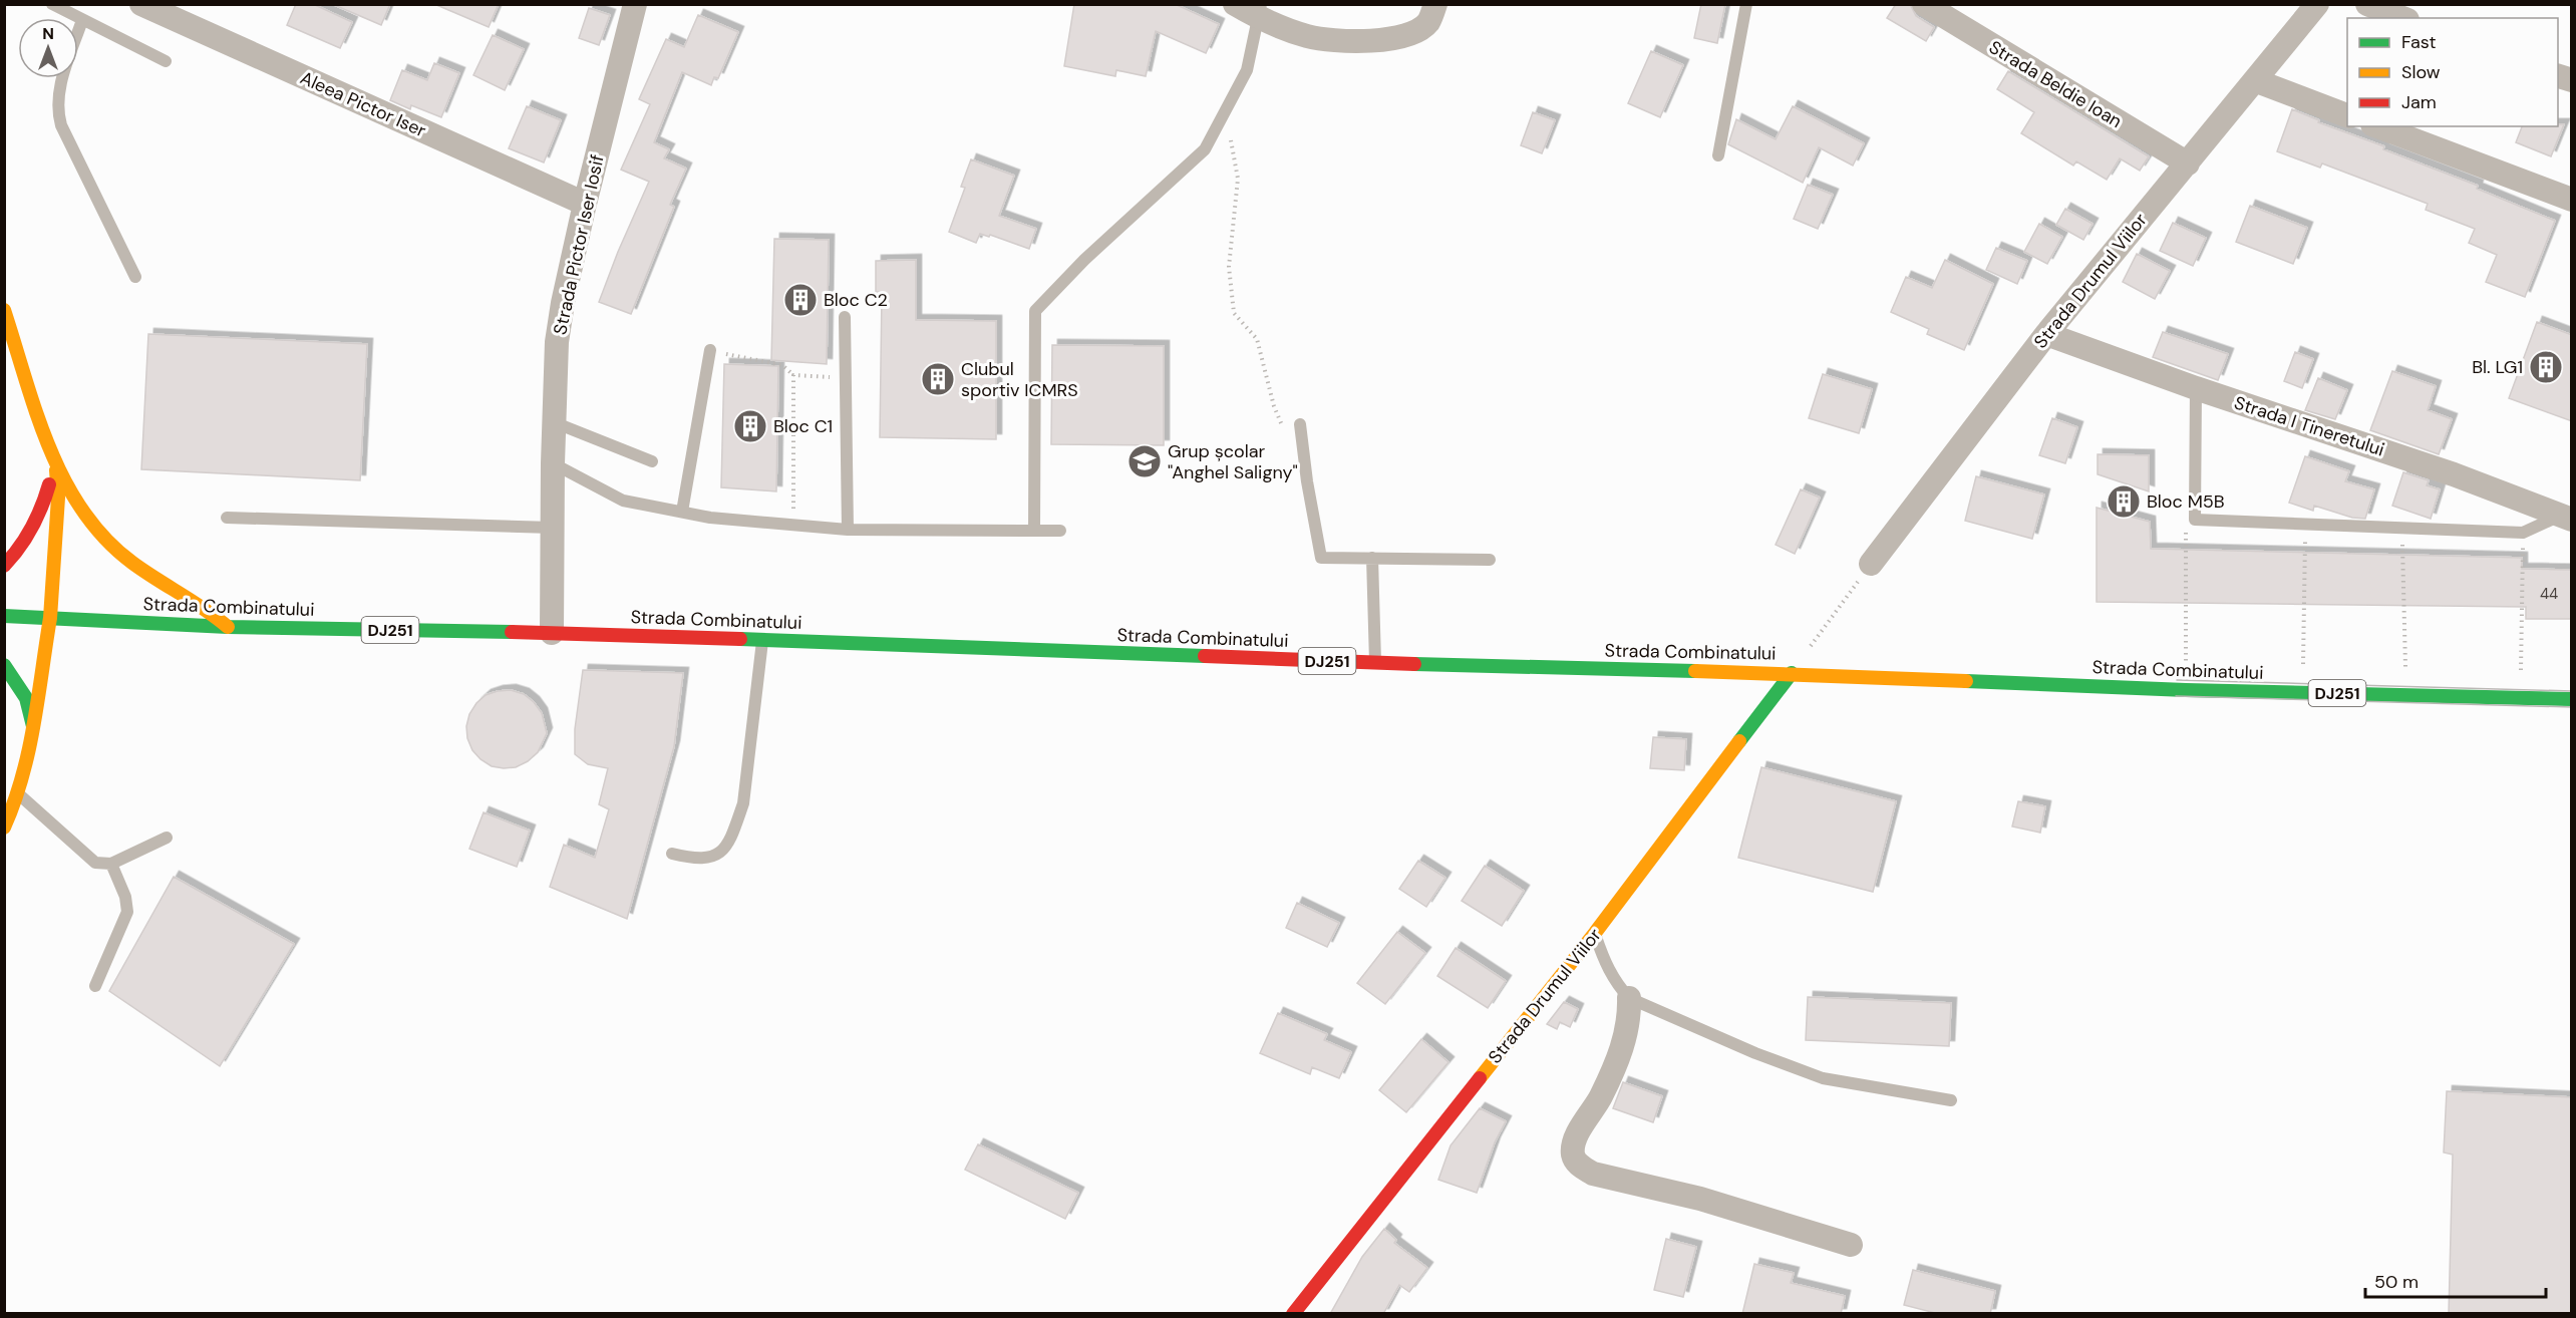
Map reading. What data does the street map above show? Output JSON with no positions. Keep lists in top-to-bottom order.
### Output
{
  "streets": {
    "main road": ["Strada Drumul Viilor", "Strada Combinatului", "DJ251"],
    "street": [
      "Strada Beldie Ioan",
      "Aleea Pictor Iser",
      "Strada Pictor Iser Iosif",
      "Strada I Tineretului"
    ]
  },
  "crossings": [
    ["Strada Beldie Ioan", "Strada Drumul Viilor"],
    ["Aleea Pictor Iser", "Strada Pictor Iser Iosif"],
    ["Strada Pictor Iser Iosif", "Strada Combinatului"],
    ["Strada Drumul Viilor", "Strada I Tineretului"],
    ["Strada Drumul Viilor", "Strada Combinatului"]
  ],
  "places": {
    "building": [
      "Bloc C2",
      "Bl. LG1",
      "Clubul sportiv ICMRS",
      "Bloc C1",
      "Bloc M5B"
    ],
    "school or university": ["Grup școlar \"Anghel Saligny\""]
  },
  "house_numbers": ["44"],
  "legend": ["Fast", "Slow", "Jam"],
  "scale_bar": "50 m",
  "north": "top"
}
